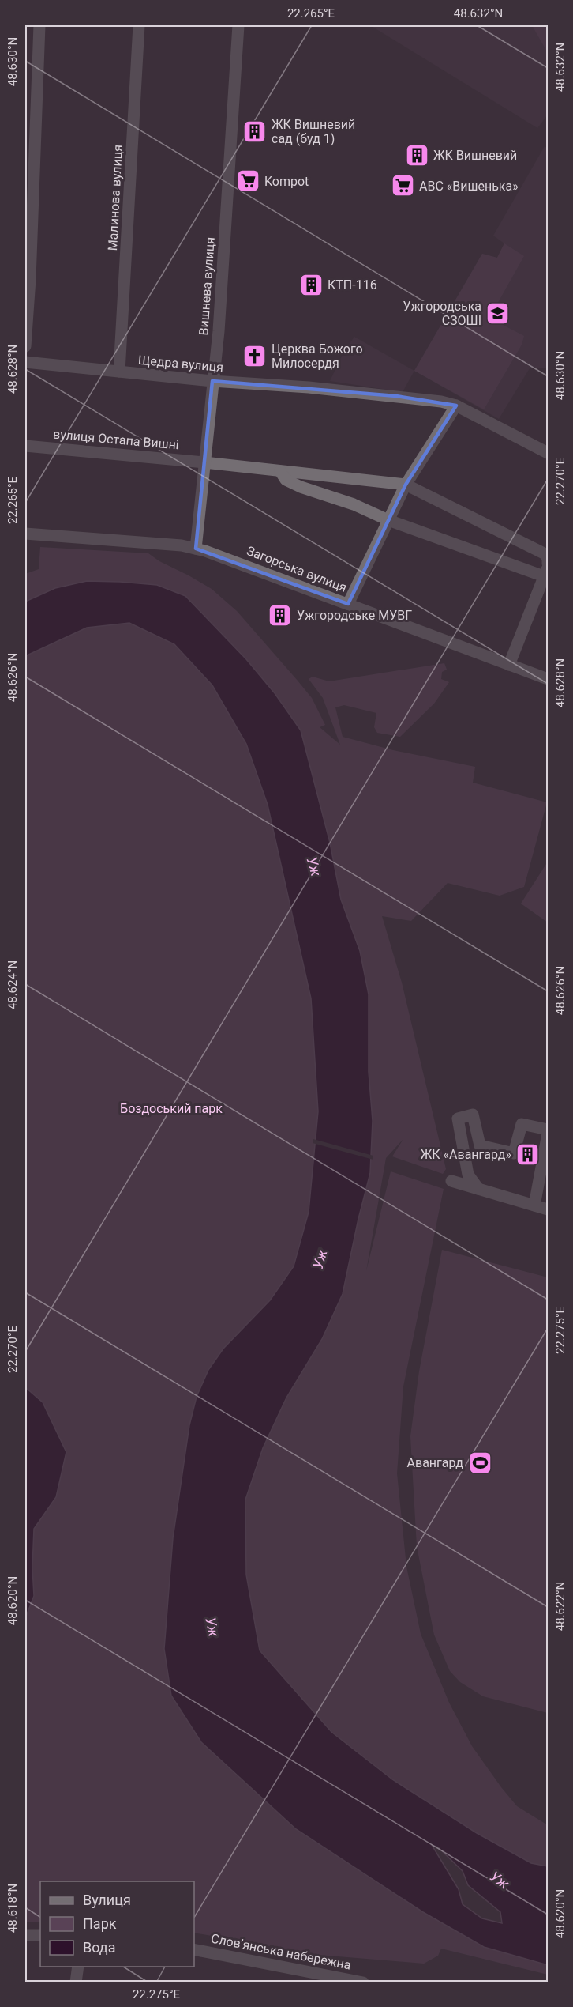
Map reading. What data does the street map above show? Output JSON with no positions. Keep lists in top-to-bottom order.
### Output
{
  "streets": {
    "street": [
      "Малинова вулиця",
      "Вишнева вулиця",
      "Щедра вулиця",
      "вулиця Остапа Вишні",
      "Загорська вулиця",
      "Словʼянська набережна"
    ]
  },
  "crossings": [
    ["Малинова вулиця", "Щедра вулиця"],
    ["Вишнева вулиця", "Щедра вулиця"],
    ["Вишнева вулиця", "вулиця Остапа Вишні"],
    ["Вишнева вулиця", "Загорська вулиця"]
  ],
  "water": ["Уж"],
  "parks": ["Боздоський парк"],
  "places": {
    "building": [
      "ЖК Вишневий сад (буд 1)",
      "ЖК Вишневий",
      "КТП-116",
      "Ужгородське МУВГ",
      "ЖК «Авангард»"
    ],
    "supermarket": ["Kompot", "ABC «Вишенька»"],
    "school or university": ["Ужгородська СЗОШІ"],
    "church": ["Церква Божого Милосердя"],
    "sports": ["Авангард"]
  },
  "legend": ["Вулиця", "Парк", "Вода"],
  "coordinates": [
    "22.265°E",
    "48.632°N",
    "48.630°N",
    "48.628°N",
    "22.270°E",
    "48.626°N",
    "48.624°N",
    "22.275°E",
    "48.620°N",
    "48.622°N",
    "48.618°N"
  ]
}
